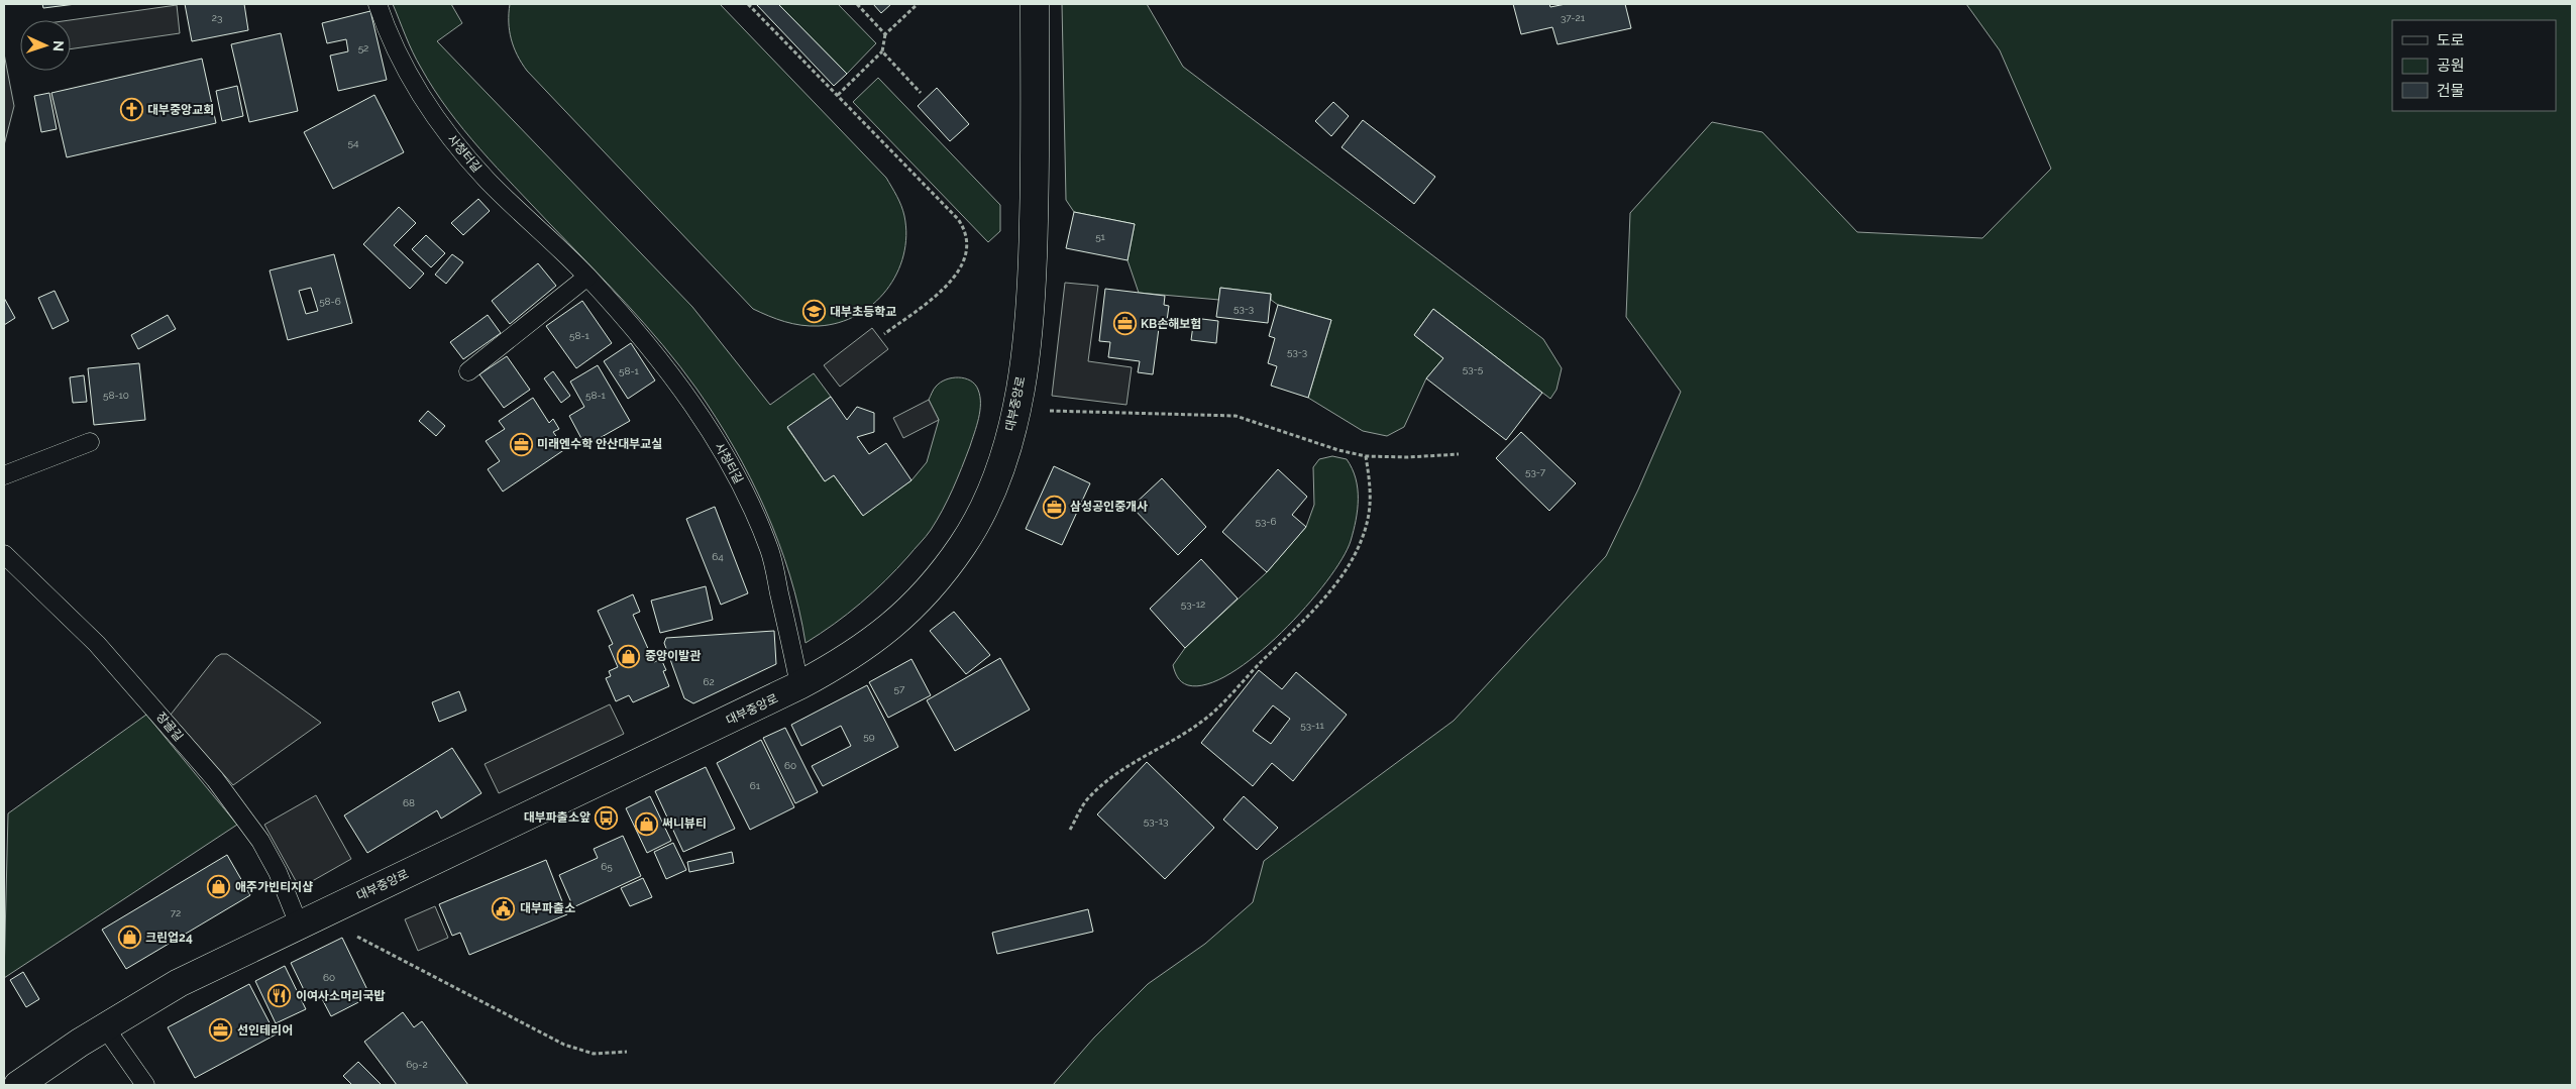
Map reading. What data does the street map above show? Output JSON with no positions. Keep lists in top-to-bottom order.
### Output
{
  "streets": {
    "street": ["대부중앙로"],
    "lane": ["사청터길", "장골길"]
  },
  "crossings": [
    ["사청터길", "대부중앙로"],
    ["대부중앙로", "장골길"]
  ],
  "places": {
    "church": ["대부중앙교회"],
    "school or university": ["대부초등학교"],
    "office": [
      "KB손해보험",
      "미래엔수학 안산대부교실",
      "삼성공인중개사",
      "선인테리어"
    ],
    "shop": [
      "중앙이발관",
      "써니뷰티",
      "애주가빈티지샵",
      "크린업24"
    ],
    "bus stop": ["대부파출소앞"],
    "public building": ["대부파출소"],
    "restaurant": ["이여사소머리국밥"]
  },
  "house_numbers": [
    "23",
    "37-21",
    "52",
    "54",
    "51",
    "58-6",
    "53-3",
    "58-1",
    "53-3",
    "53-5",
    "58-1",
    "58-10",
    "58-1",
    "53-7",
    "53-6",
    "64",
    "53-12",
    "62",
    "57",
    "53-11",
    "59",
    "60",
    "61",
    "68",
    "53-13",
    "65",
    "72",
    "60",
    "69-2"
  ],
  "legend": ["도로", "공원", "건물"],
  "north": "right"
}
